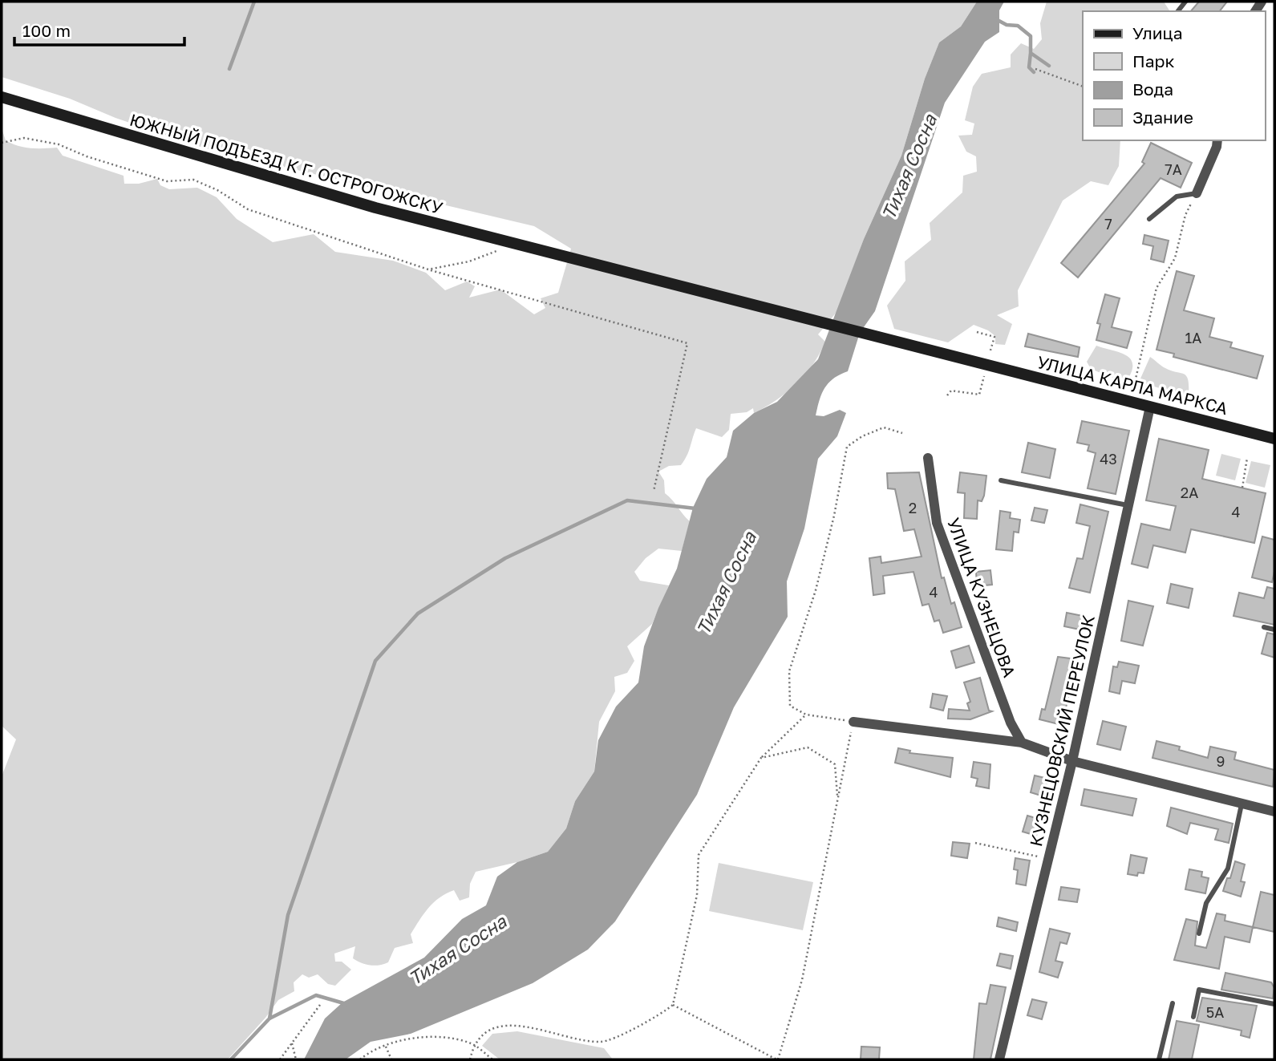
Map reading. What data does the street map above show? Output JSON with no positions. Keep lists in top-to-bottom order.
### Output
{
  "streets": {
    "main road": ["ЮЖНЫЙ ПОДЪЕЗД К Г. ОСТРОГОЖСКУ", "УЛИЦА КАРЛА МАРКСА"],
    "street": ["УЛИЦА КУЗНЕЦОВА", "КУЗНЕЦОВСКИЙ ПЕРЕУЛОК"]
  },
  "crossings": [
    ["ЮЖНЫЙ ПОДЪЕЗД К Г. ОСТРОГОЖСКУ", "УЛИЦА КАРЛА МАРКСА"],
    ["УЛИЦА КАРЛА МАРКСА", "КУЗНЕЦОВСКИЙ ПЕРЕУЛОК"]
  ],
  "water": ["Тихая Сосна"],
  "house_numbers": [
    "7А",
    "7",
    "1А",
    "43",
    "2А",
    "2",
    "4",
    "4",
    "9",
    "5А"
  ],
  "legend": [
    "Улица",
    "Парк",
    "Вода",
    "Здание"
  ],
  "scale_bar": "100 m"
}
